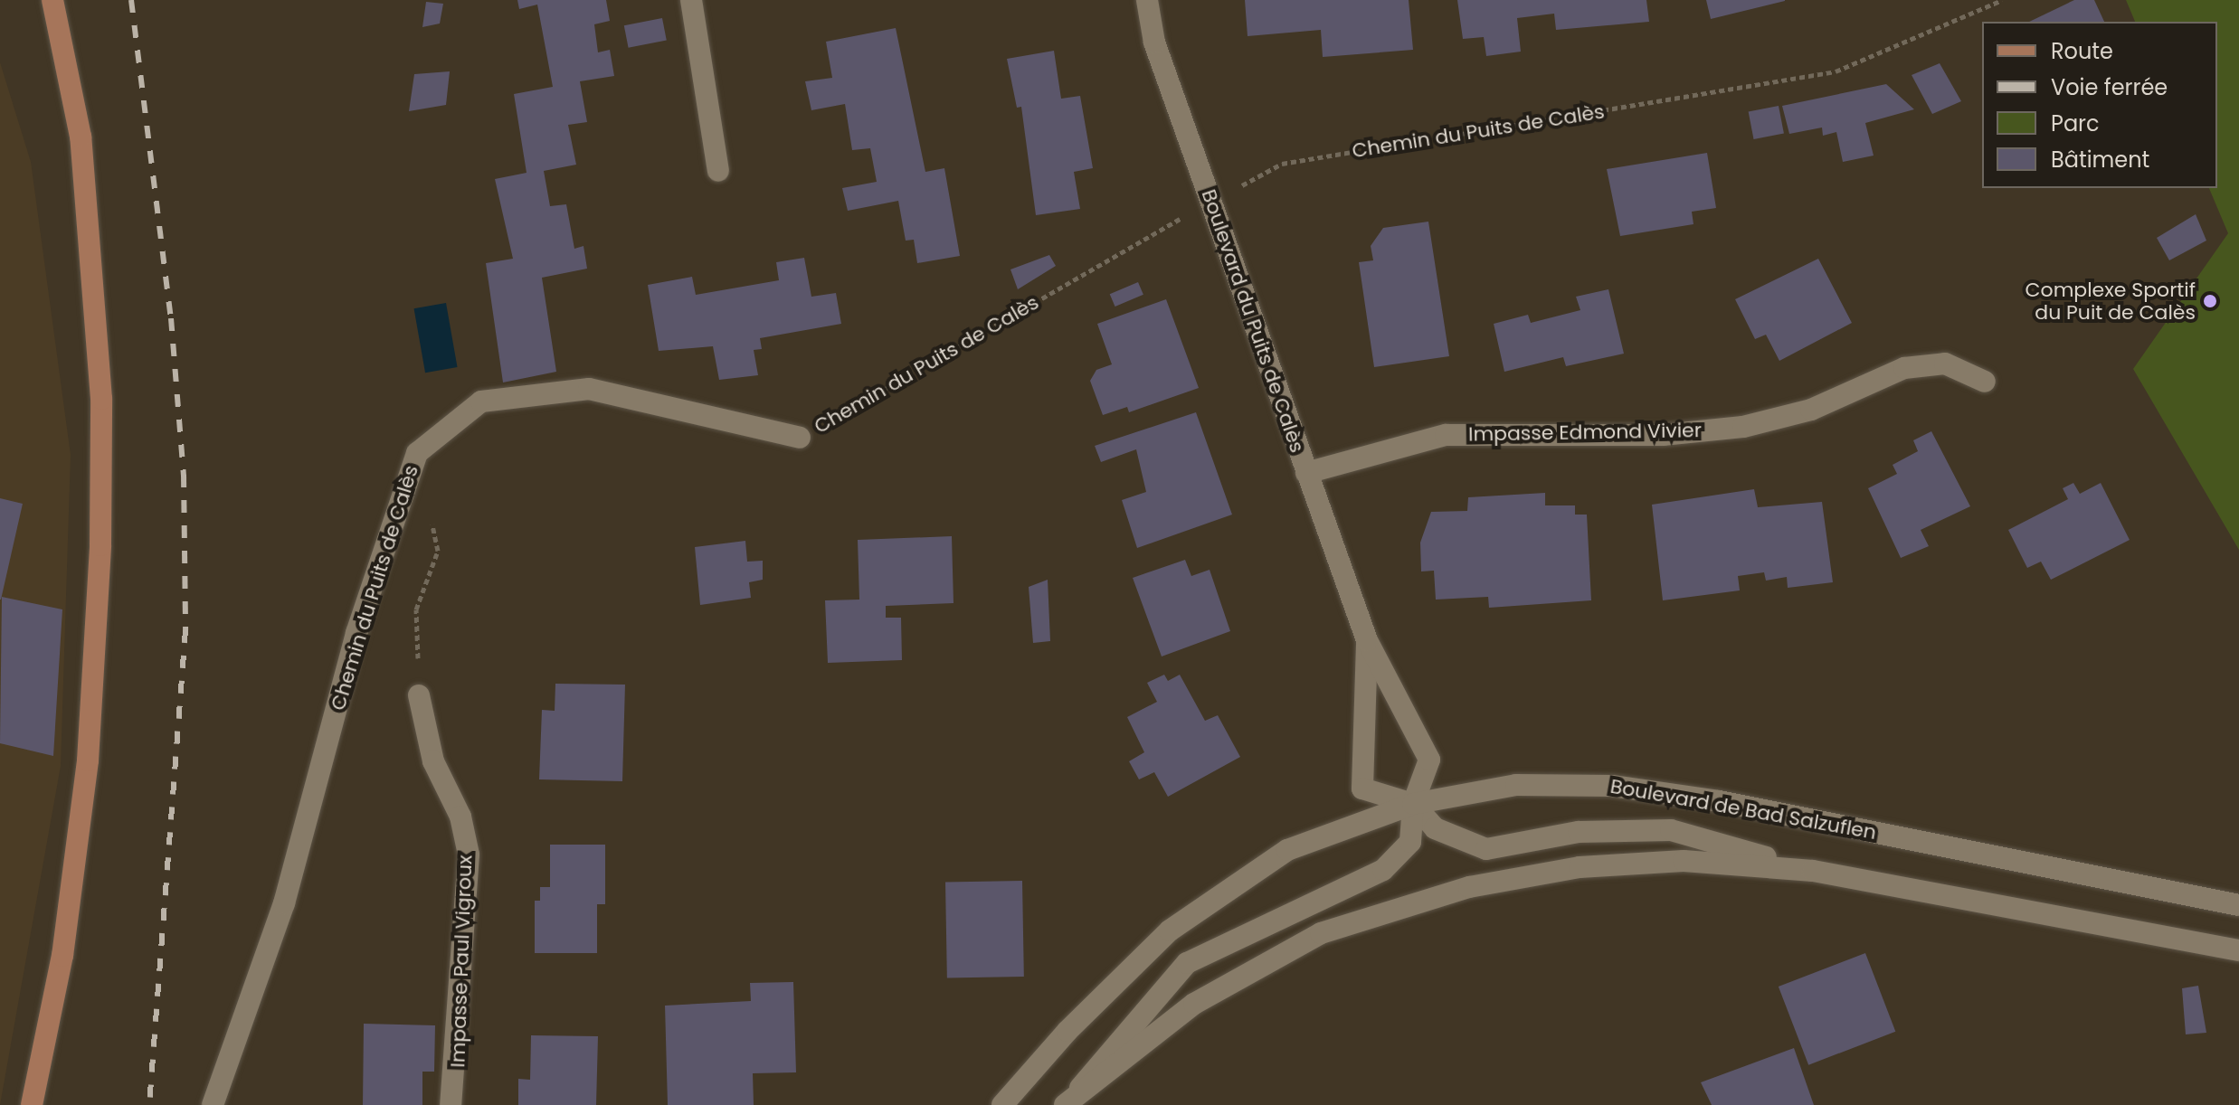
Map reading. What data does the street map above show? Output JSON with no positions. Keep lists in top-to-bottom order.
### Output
{
  "streets": {
    "street": [
      "Chemin du Puits de Calès",
      "Boulevard du Puits de Calès",
      "Impasse Edmond Vivier",
      "Boulevard de Bad Salzuflen",
      "Impasse Paul Vigroux"
    ]
  },
  "crossings": [
    ["Chemin du Puits de Calès", "Boulevard du Puits de Calès"],
    ["Boulevard du Puits de Calès", "Impasse Edmond Vivier"],
    ["Boulevard du Puits de Calès", "Boulevard de Bad Salzuflen"]
  ],
  "places": ["Complexe Sportif du Puit de Calès"],
  "legend": [
    "Route",
    "Voie ferrée",
    "Parc",
    "Bâtiment"
  ]
}
